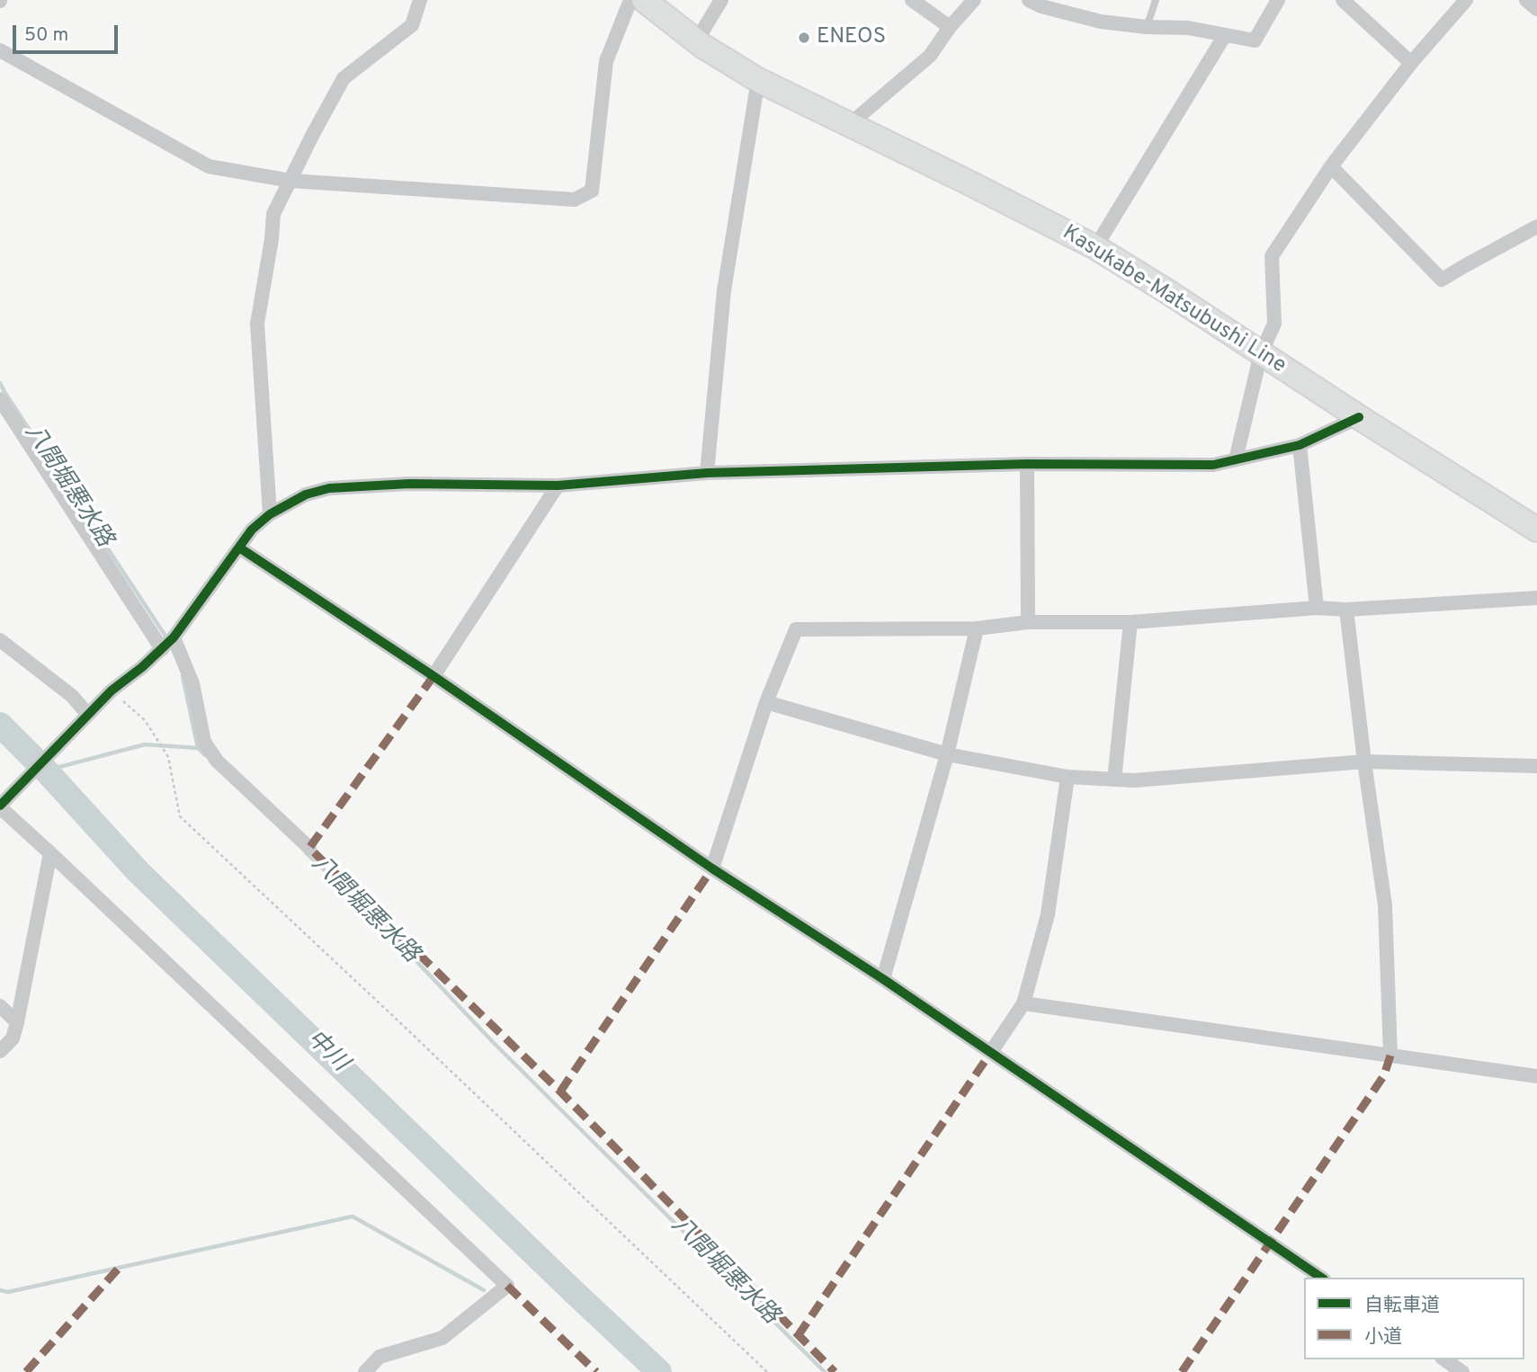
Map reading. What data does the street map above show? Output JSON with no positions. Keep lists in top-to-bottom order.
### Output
{
  "streets": {
    "main road": ["Kasukabe-Matsubushi Line"]
  },
  "water": ["八間堀悪水路", "中川"],
  "places": ["ENEOS"],
  "legend": ["自転車道", "小道"],
  "scale_bar": "50 m"
}
